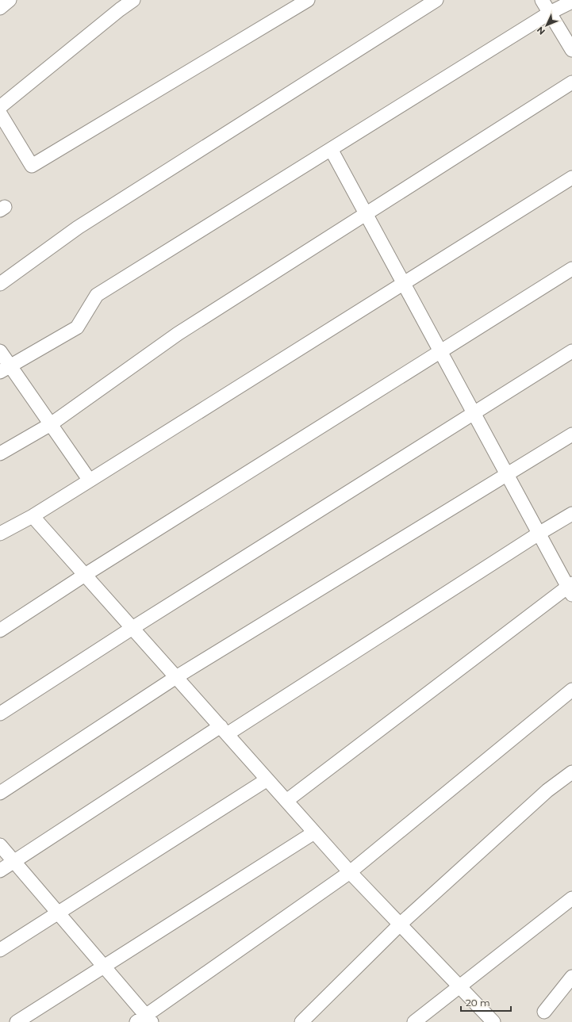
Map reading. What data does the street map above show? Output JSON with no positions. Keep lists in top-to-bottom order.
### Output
{
  "scale_bar": "20 m",
  "north": "bottom left"
}
